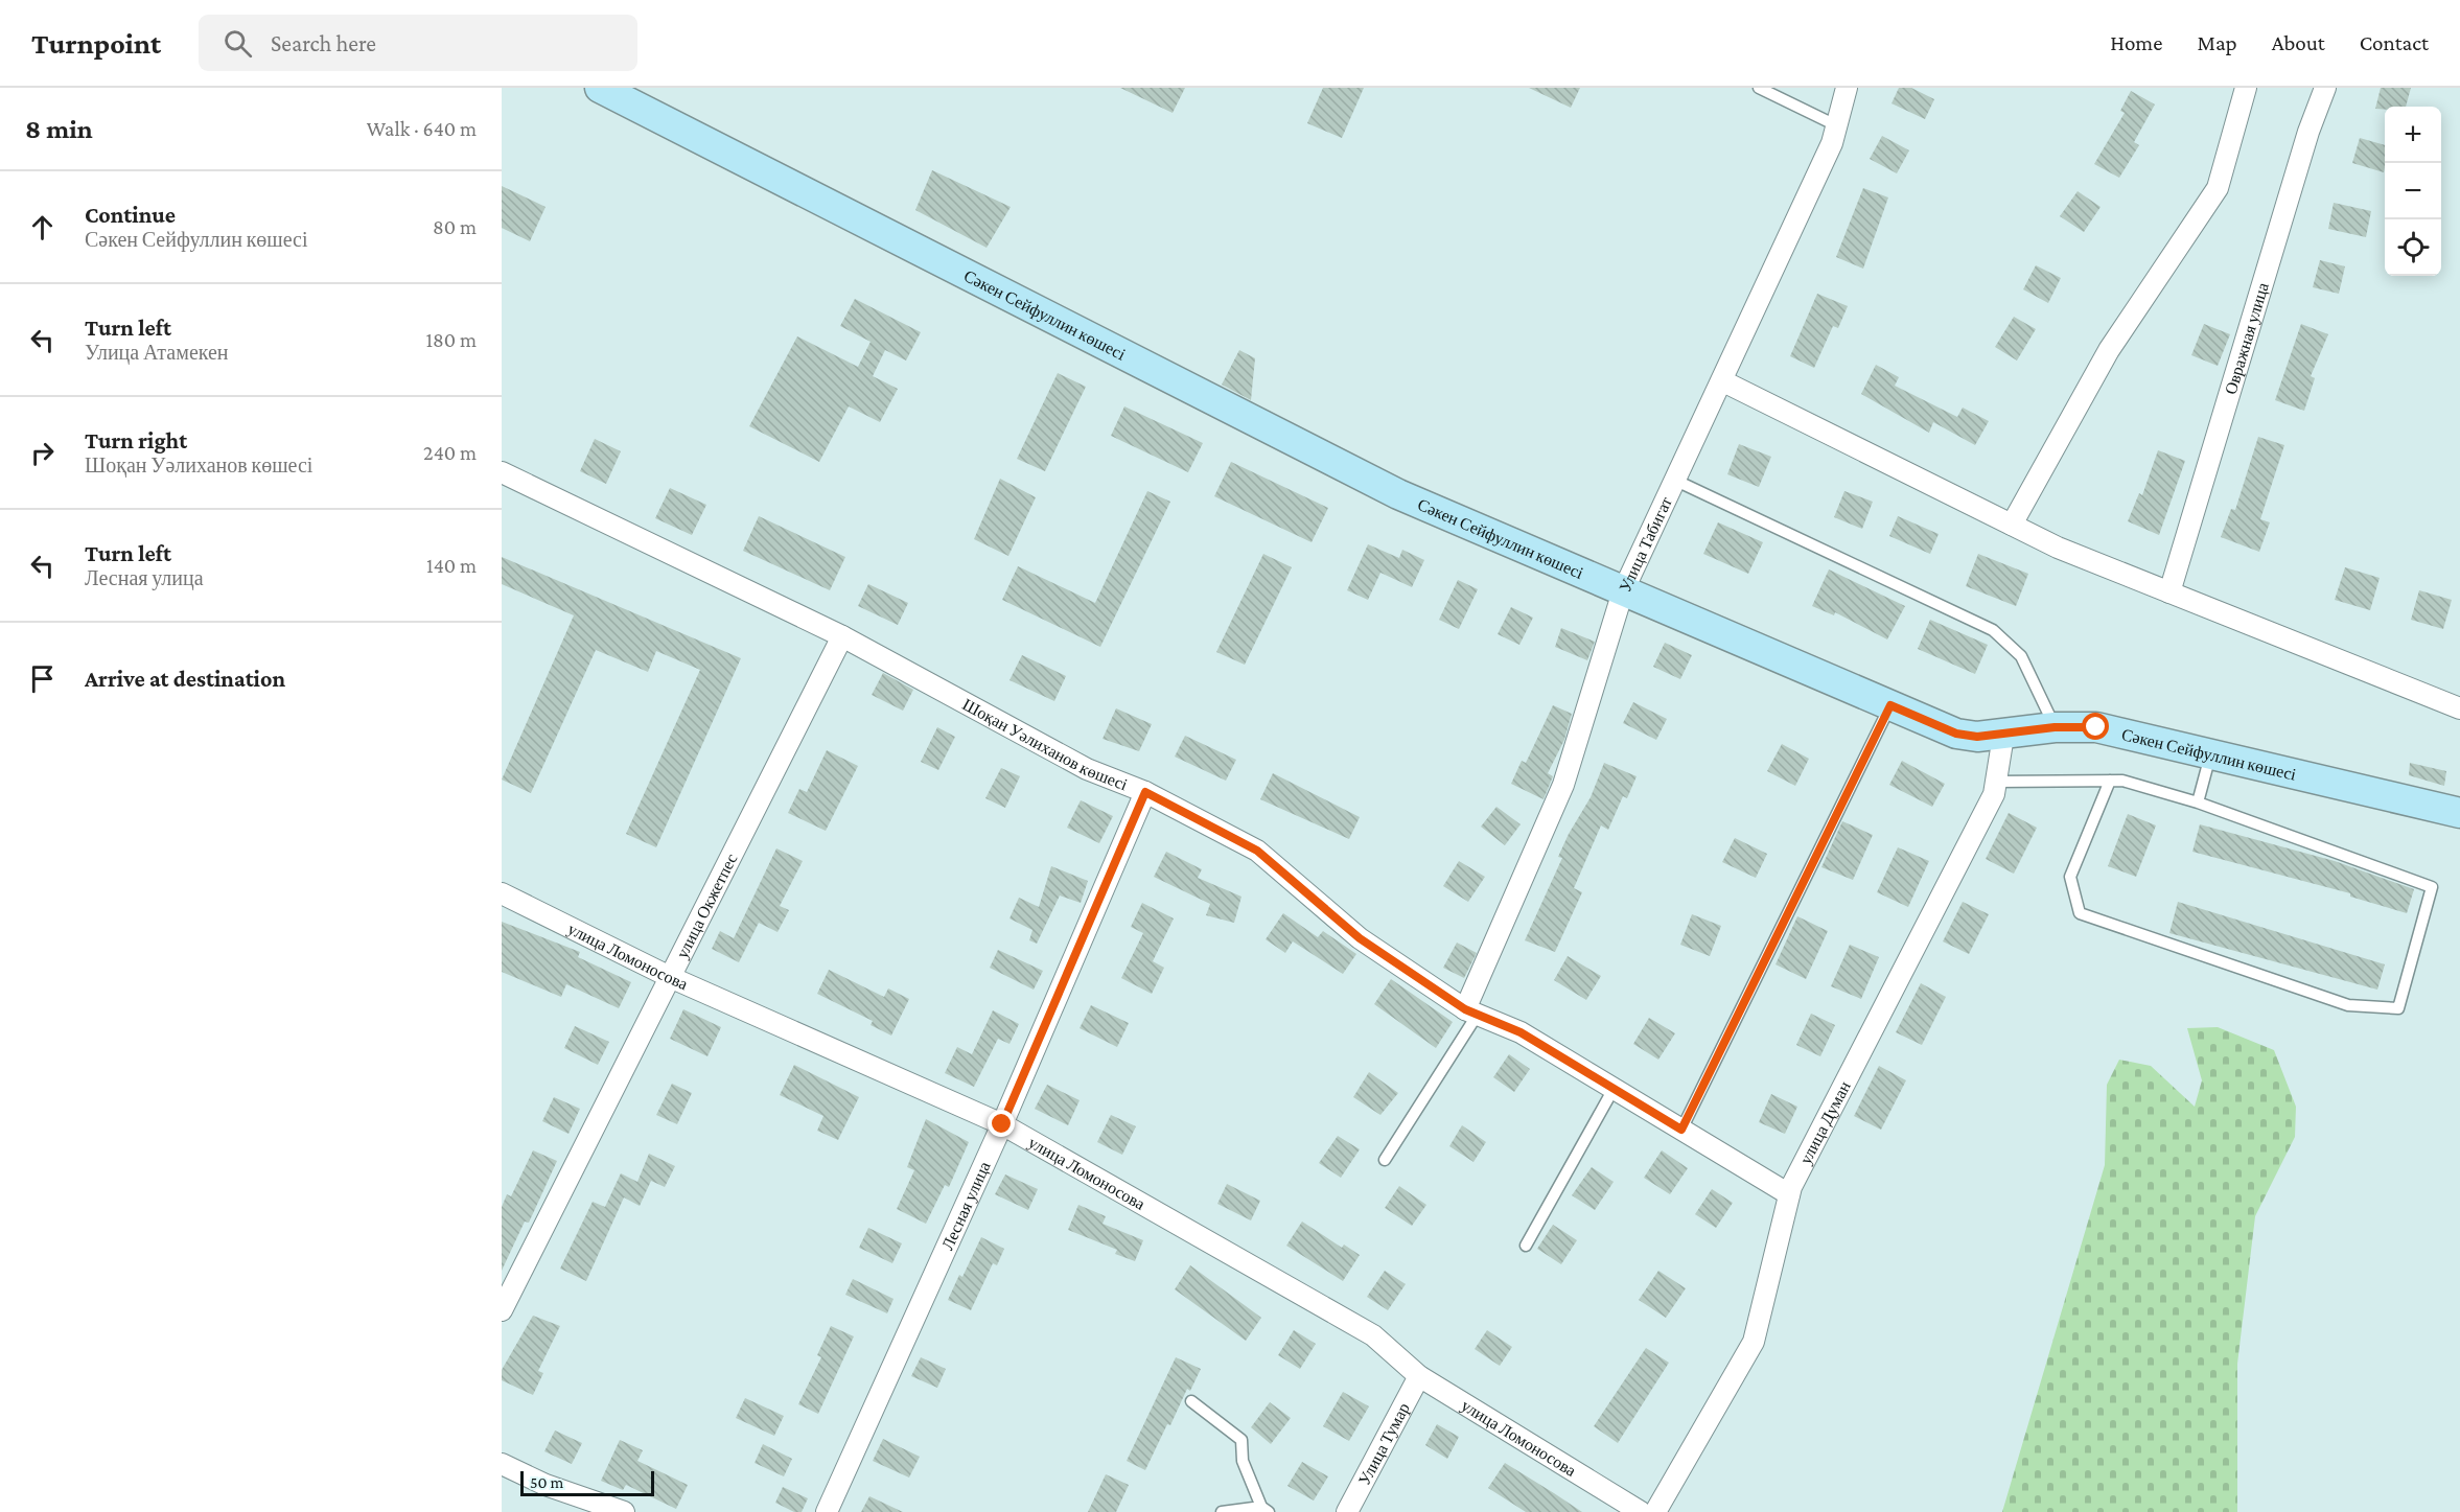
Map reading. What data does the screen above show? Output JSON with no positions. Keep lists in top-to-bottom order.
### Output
{
  "streets": {
    "street": [
      "Сәкен Сейфуллин көшесі",
      "Овражная улица",
      "Улица Табигат",
      "Шоқан Уәлиханов көшесі",
      "улица Окжетпес",
      "улица Ломоносова",
      "улица Думан",
      "Лесная улица",
      "Улица Тумар"
    ]
  },
  "crossings": [
    ["Сәкен Сейфуллин көшесі", "Улица Табигат"],
    ["Сәкен Сейфуллин көшесі", "улица Думан"],
    ["Улица Табигат", "Шоқан Уәлиханов көшесі"],
    ["Шоқан Уәлиханов көшесі", "улица Окжетпес"],
    ["Шоқан Уәлиханов көшесі", "улица Думан"],
    ["Шоқан Уәлиханов көшесі", "Лесная улица"],
    ["улица Окжетпес", "улица Ломоносова"],
    ["улица Ломоносова", "Лесная улица"],
    ["улица Ломоносова", "Улица Тумар"]
  ],
  "scale_bar": "50 m",
  "page": {
    "header": "Turnpoint",
    "search": "Search here",
    "nav": [
      "Home",
      "Map",
      "About",
      "Contact"
    ],
    "heading": ["8 min", "Walk · 640 m"],
    "map_buttons": ["+", "−"],
    "list": [
      ["Continue", "Сәкен Сейфуллин көшесі", "80 m"],
      ["Turn left", "Улица Атамекен", "180 m"],
      ["Turn right", "Шоқан Уәлиханов көшесі", "240 m"],
      ["Turn left", "Лесная улица", "140 m"],
      "Arrive at destination"
    ],
    "scale": "50 m"
  }
}
